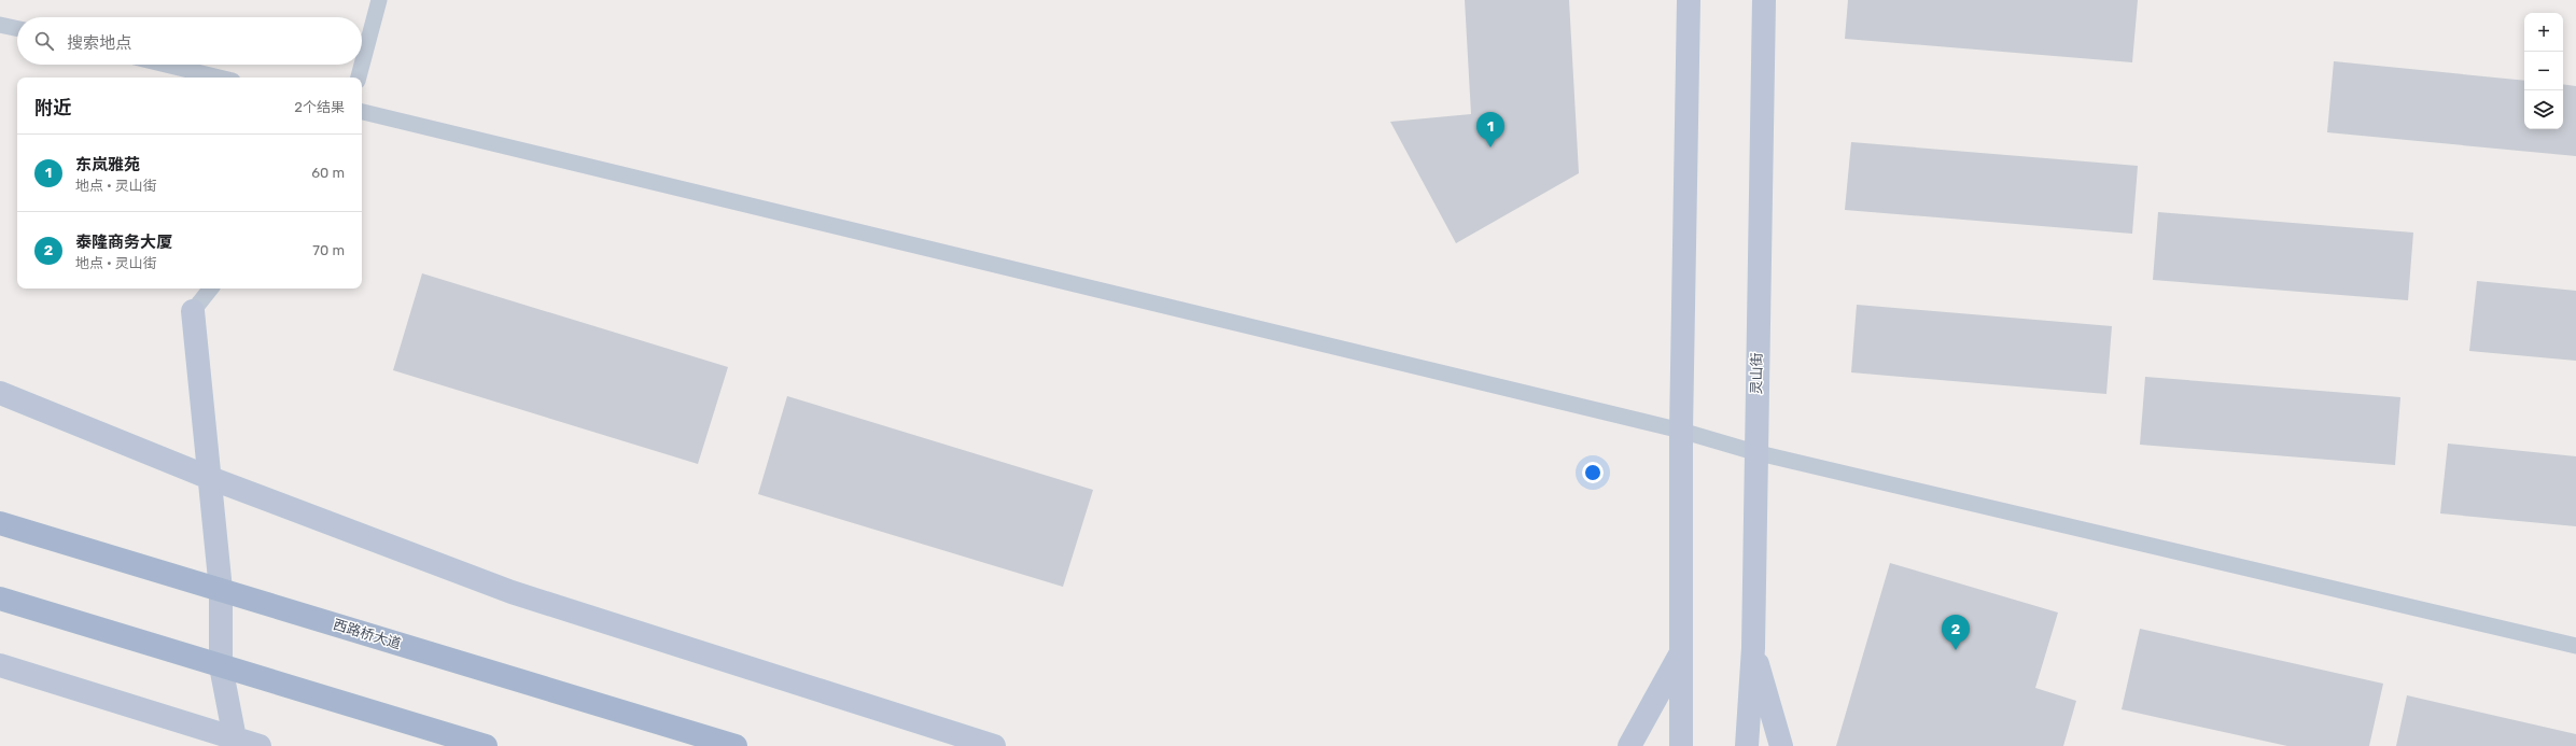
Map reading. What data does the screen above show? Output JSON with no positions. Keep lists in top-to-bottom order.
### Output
{
  "streets": {
    "main road": ["灵山街", "西路桥大道"]
  },
  "page": {
    "map_buttons": ["+", "−"],
    "search": "搜索地点",
    "heading": ["附近", "2个结果"],
    "pins": ["1", "2"],
    "list": [
      {
        "mark": "1",
        "name": "东岚雅苑",
        "note": "地点 · 灵山街",
        "value": "60 m"
      },
      {
        "mark": "2",
        "name": "泰隆商务大厦",
        "note": "地点 · 灵山街",
        "value": "70 m"
      }
    ]
  }
}
